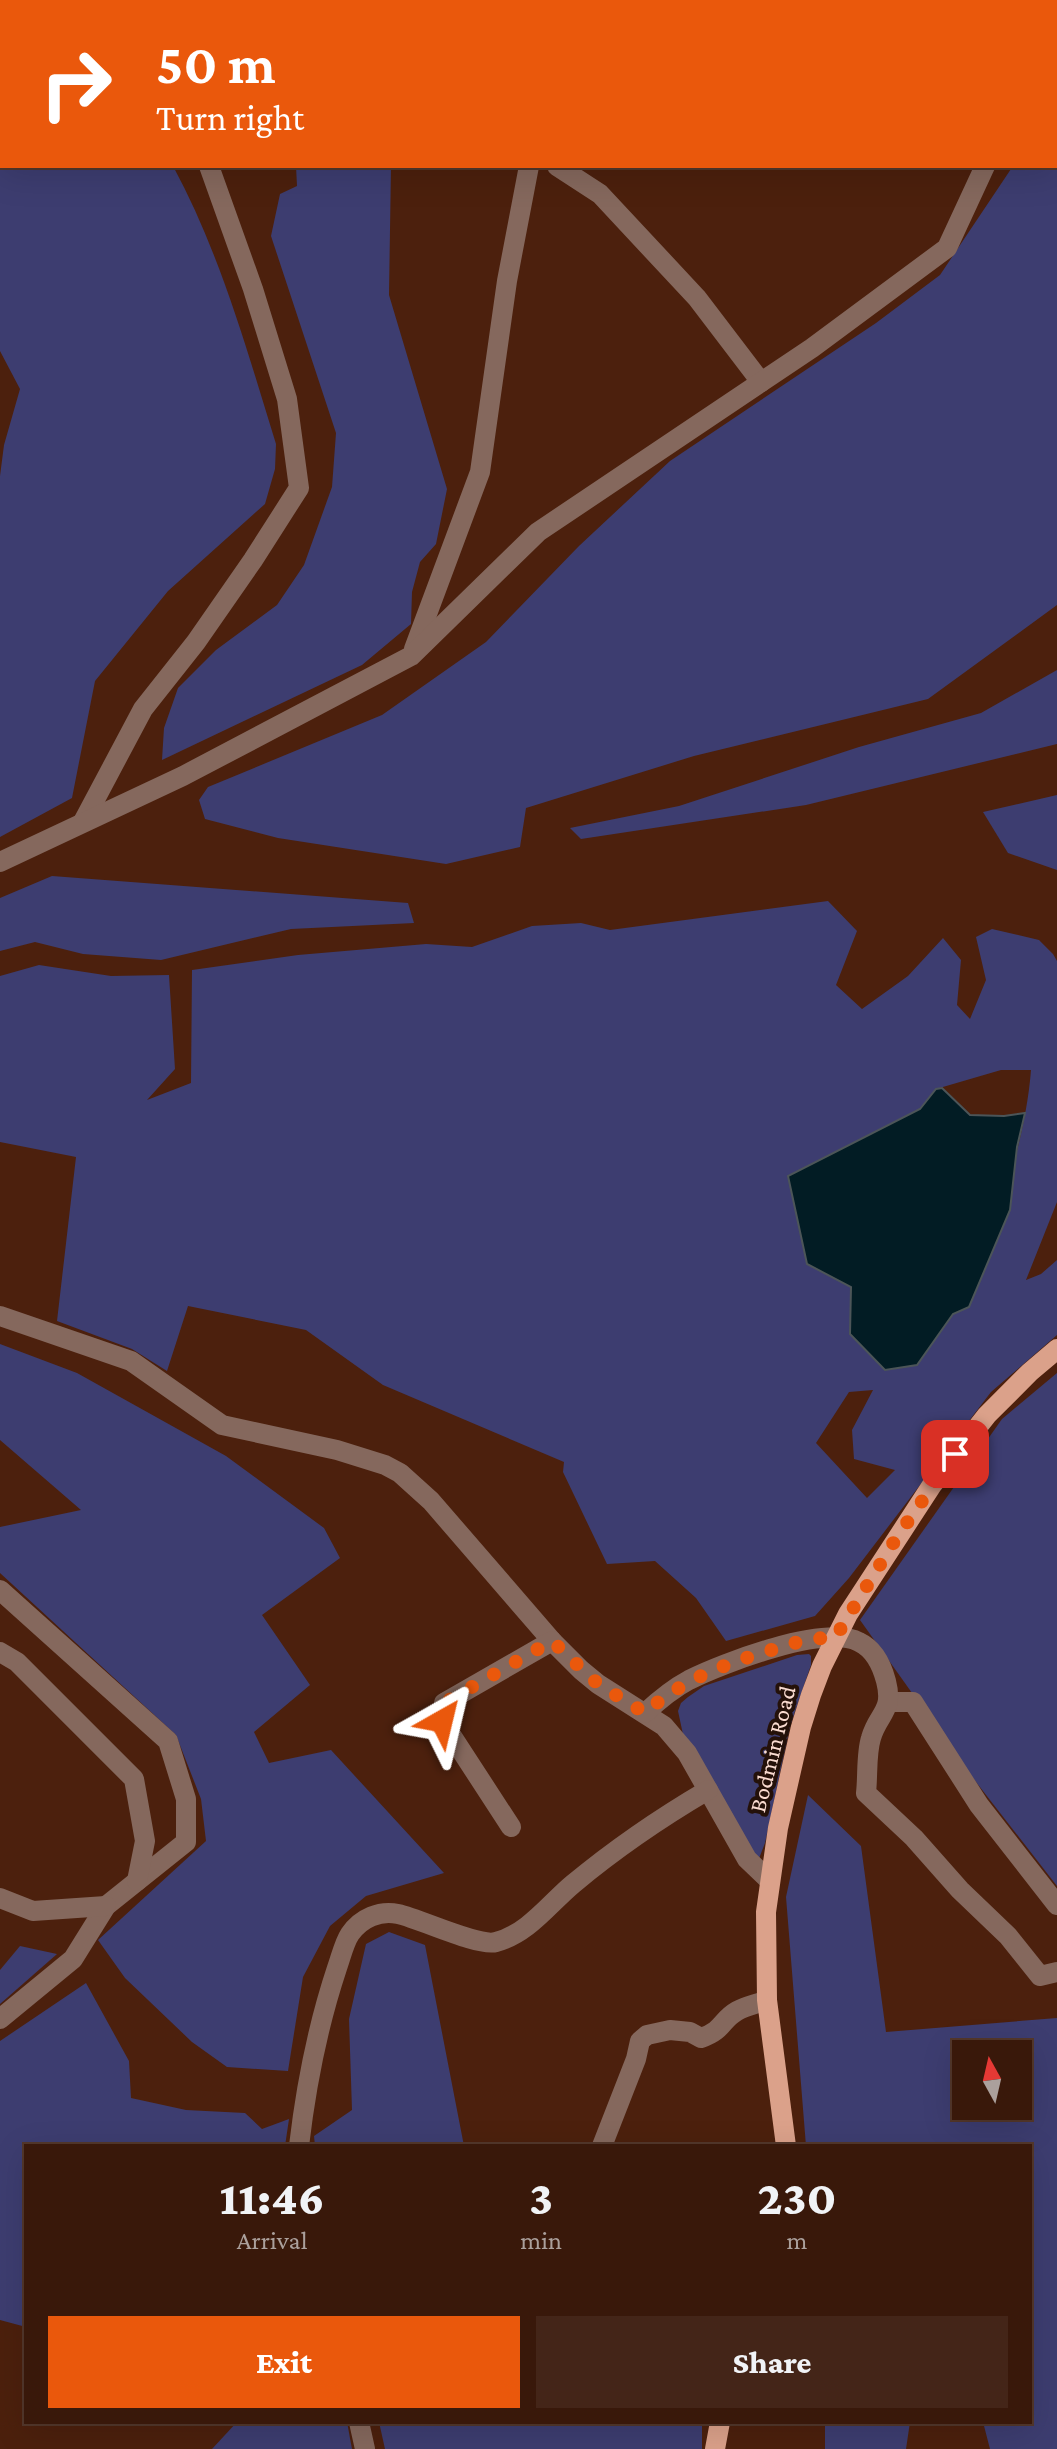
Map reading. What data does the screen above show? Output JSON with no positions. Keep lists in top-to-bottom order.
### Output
{
  "streets": {
    "main road": ["Bodmin Road"]
  },
  "north": "top",
  "page": {
    "turn": ["50 m", "Turn right"],
    "eta": [
      "11:46",
      "Arrival",
      "3",
      "min",
      "230",
      "m"
    ],
    "buttons": ["Exit", "Share"]
  }
}
